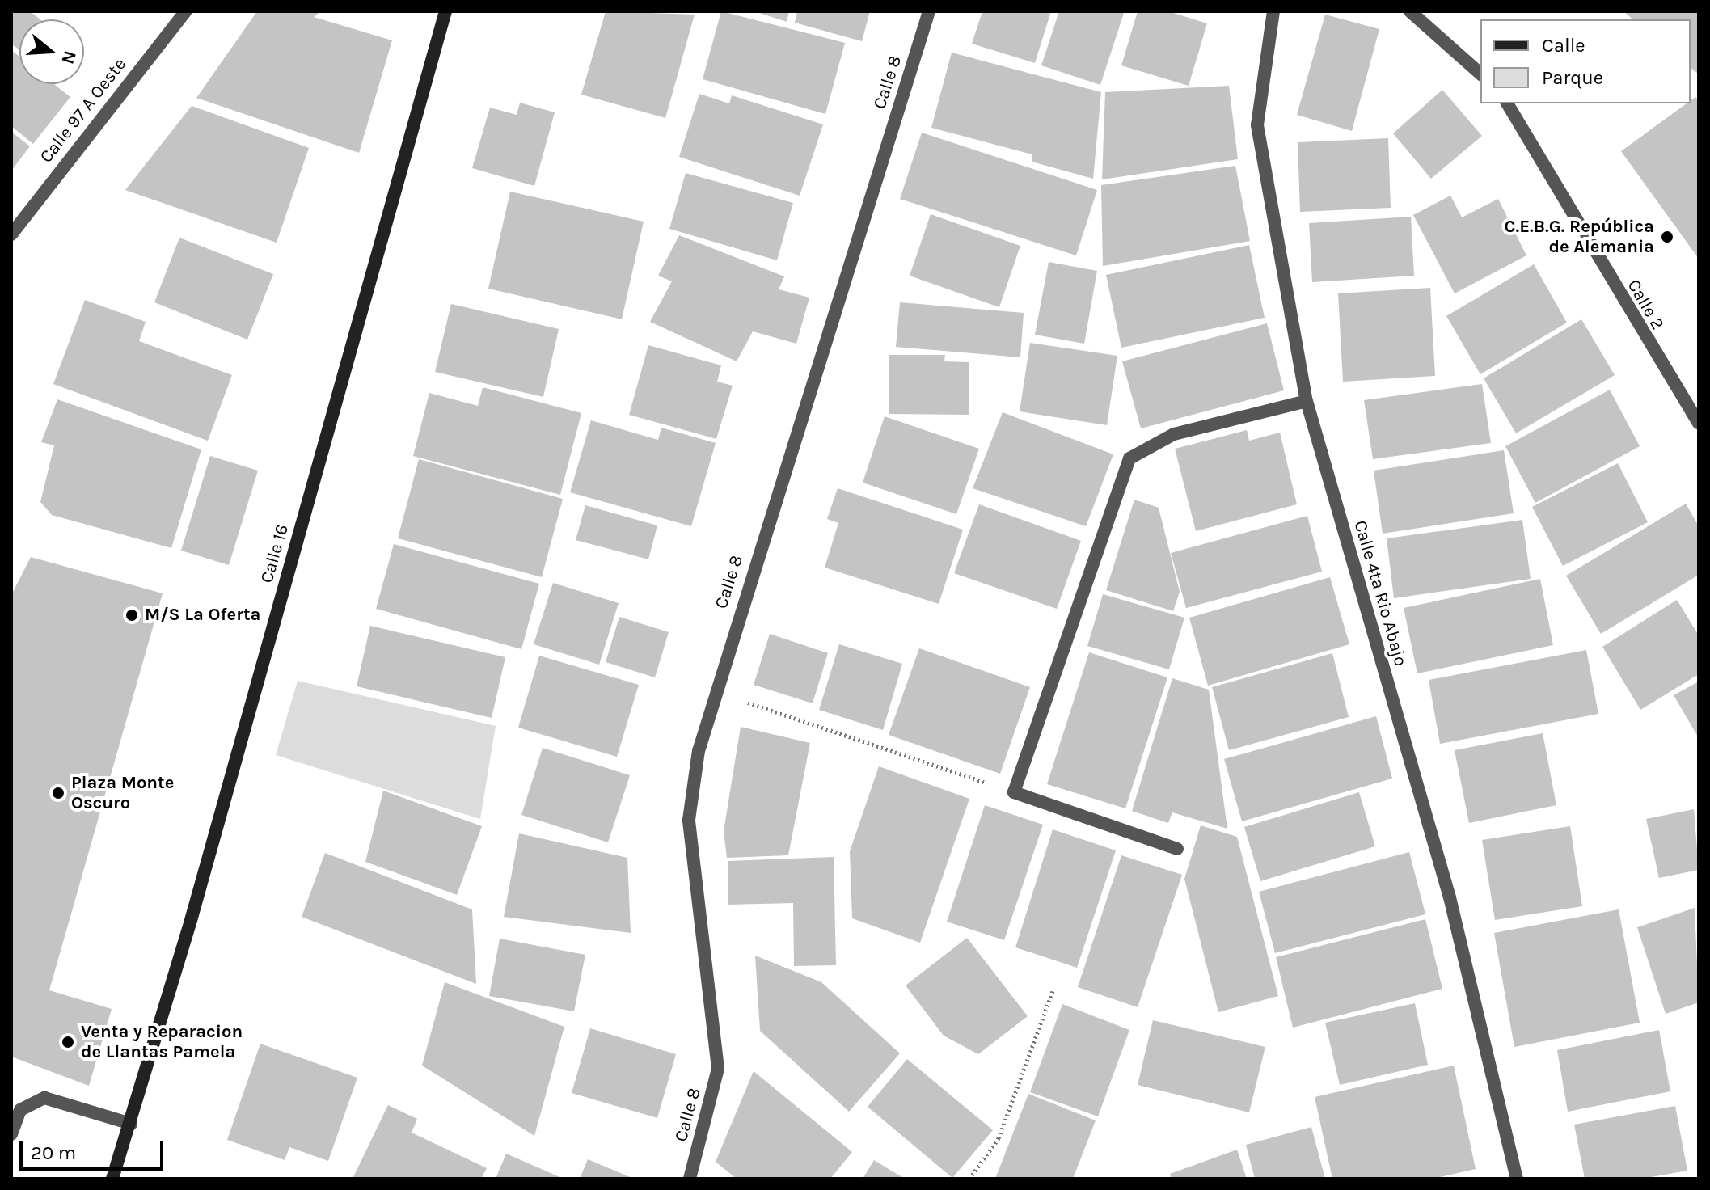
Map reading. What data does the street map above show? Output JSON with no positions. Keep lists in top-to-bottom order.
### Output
{
  "streets": {
    "main road": ["Calle 16"],
    "street": [
      "Calle 8",
      "Calle 97 A Oeste",
      "Calle 2",
      "Calle 4ta Rio Abajo"
    ]
  },
  "places": [
    "C.E.B.G. República de Alemania",
    "M/S La Oferta",
    "Plaza Monte Oscuro",
    "Venta y Reparacion de Llantas Pamela"
  ],
  "legend": ["Calle", "Parque"],
  "scale_bar": "20 m",
  "north": "right"
}
